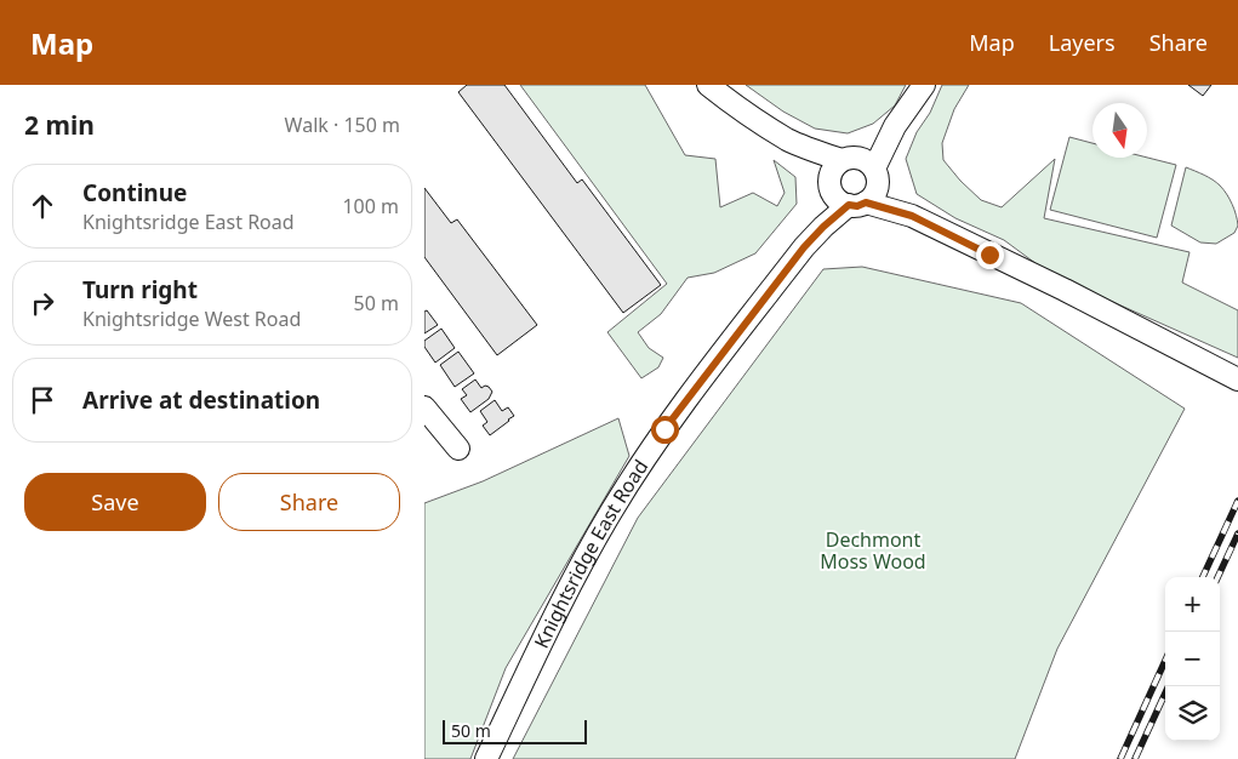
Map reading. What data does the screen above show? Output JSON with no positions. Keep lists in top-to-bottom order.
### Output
{
  "streets": {
    "street": ["Knightsridge East Road"]
  },
  "parks": ["Dechmont Moss Wood"],
  "scale_bar": "50 m",
  "north": "bottom",
  "page": {
    "header": "Map",
    "nav": ["Map", "Layers", "Share"],
    "heading": ["2 min", "Walk · 150 m"],
    "list": [
      ["Continue", "Knightsridge East Road", "100 m"],
      ["Turn right", "Knightsridge West Road", "50 m"],
      "Arrive at destination"
    ],
    "buttons": ["Save", "Share"],
    "map_buttons": ["+", "−"],
    "scale": "50 m"
  }
}
